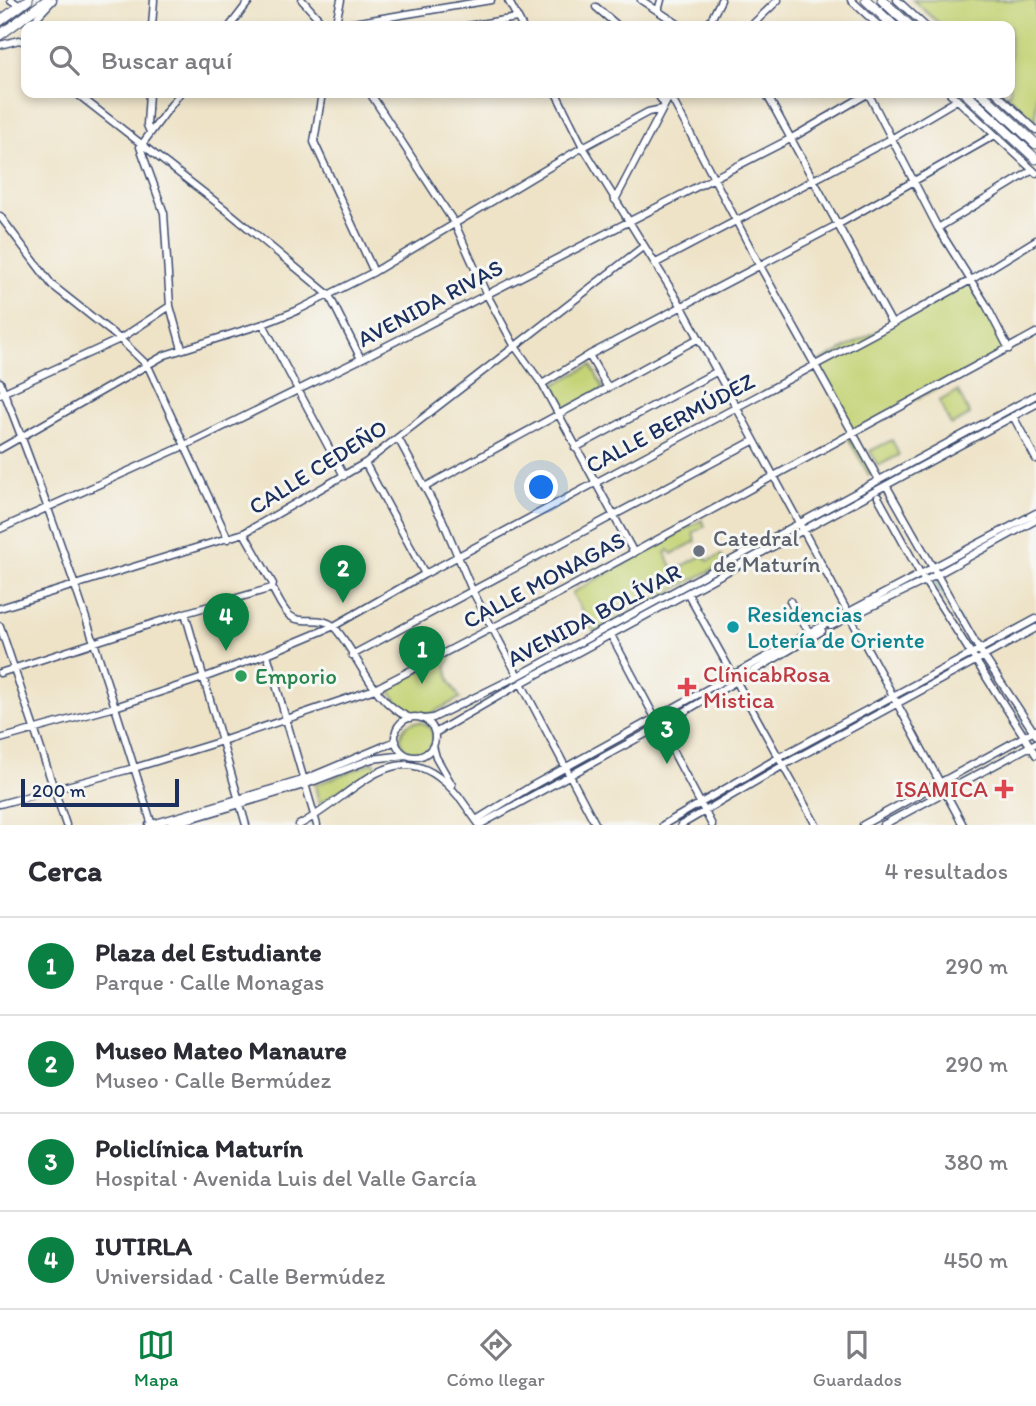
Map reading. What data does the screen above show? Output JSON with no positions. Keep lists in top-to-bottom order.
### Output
{
  "streets": {
    "street": [
      "AVENIDA RIVAS",
      "CALLE BERMÚDEZ",
      "CALLE CEDEÑO",
      "CALLE MONAGAS",
      "AVENIDA BOLÍVAR"
    ]
  },
  "places": {
    "other": ["Catedral de Maturín", "Residencias Lotería de Oriente", "Emporio"],
    "health": ["ClínicabRosa Mistica", "ISAMICA"]
  },
  "scale_bar": "200 m",
  "page": {
    "search": "Buscar aquí",
    "pins": [
      "2",
      "4",
      "1",
      "3"
    ],
    "scale": "200 m",
    "heading": ["Cerca", "4 resultados"],
    "list": [
      {
        "mark": "1",
        "name": "Plaza del Estudiante",
        "note": "Parque · Calle Monagas",
        "value": "290 m"
      },
      {
        "mark": "2",
        "name": "Museo Mateo Manaure",
        "note": "Museo · Calle Bermúdez",
        "value": "290 m"
      },
      {
        "mark": "3",
        "name": "Policlínica Maturín",
        "note": "Hospital · Avenida Luis del Valle García",
        "value": "380 m"
      },
      {
        "mark": "4",
        "name": "IUTIRLA",
        "note": "Universidad · Calle Bermúdez",
        "value": "450 m"
      }
    ],
    "nav": ["Mapa", "Cómo llegar", "Guardados"]
  }
}
